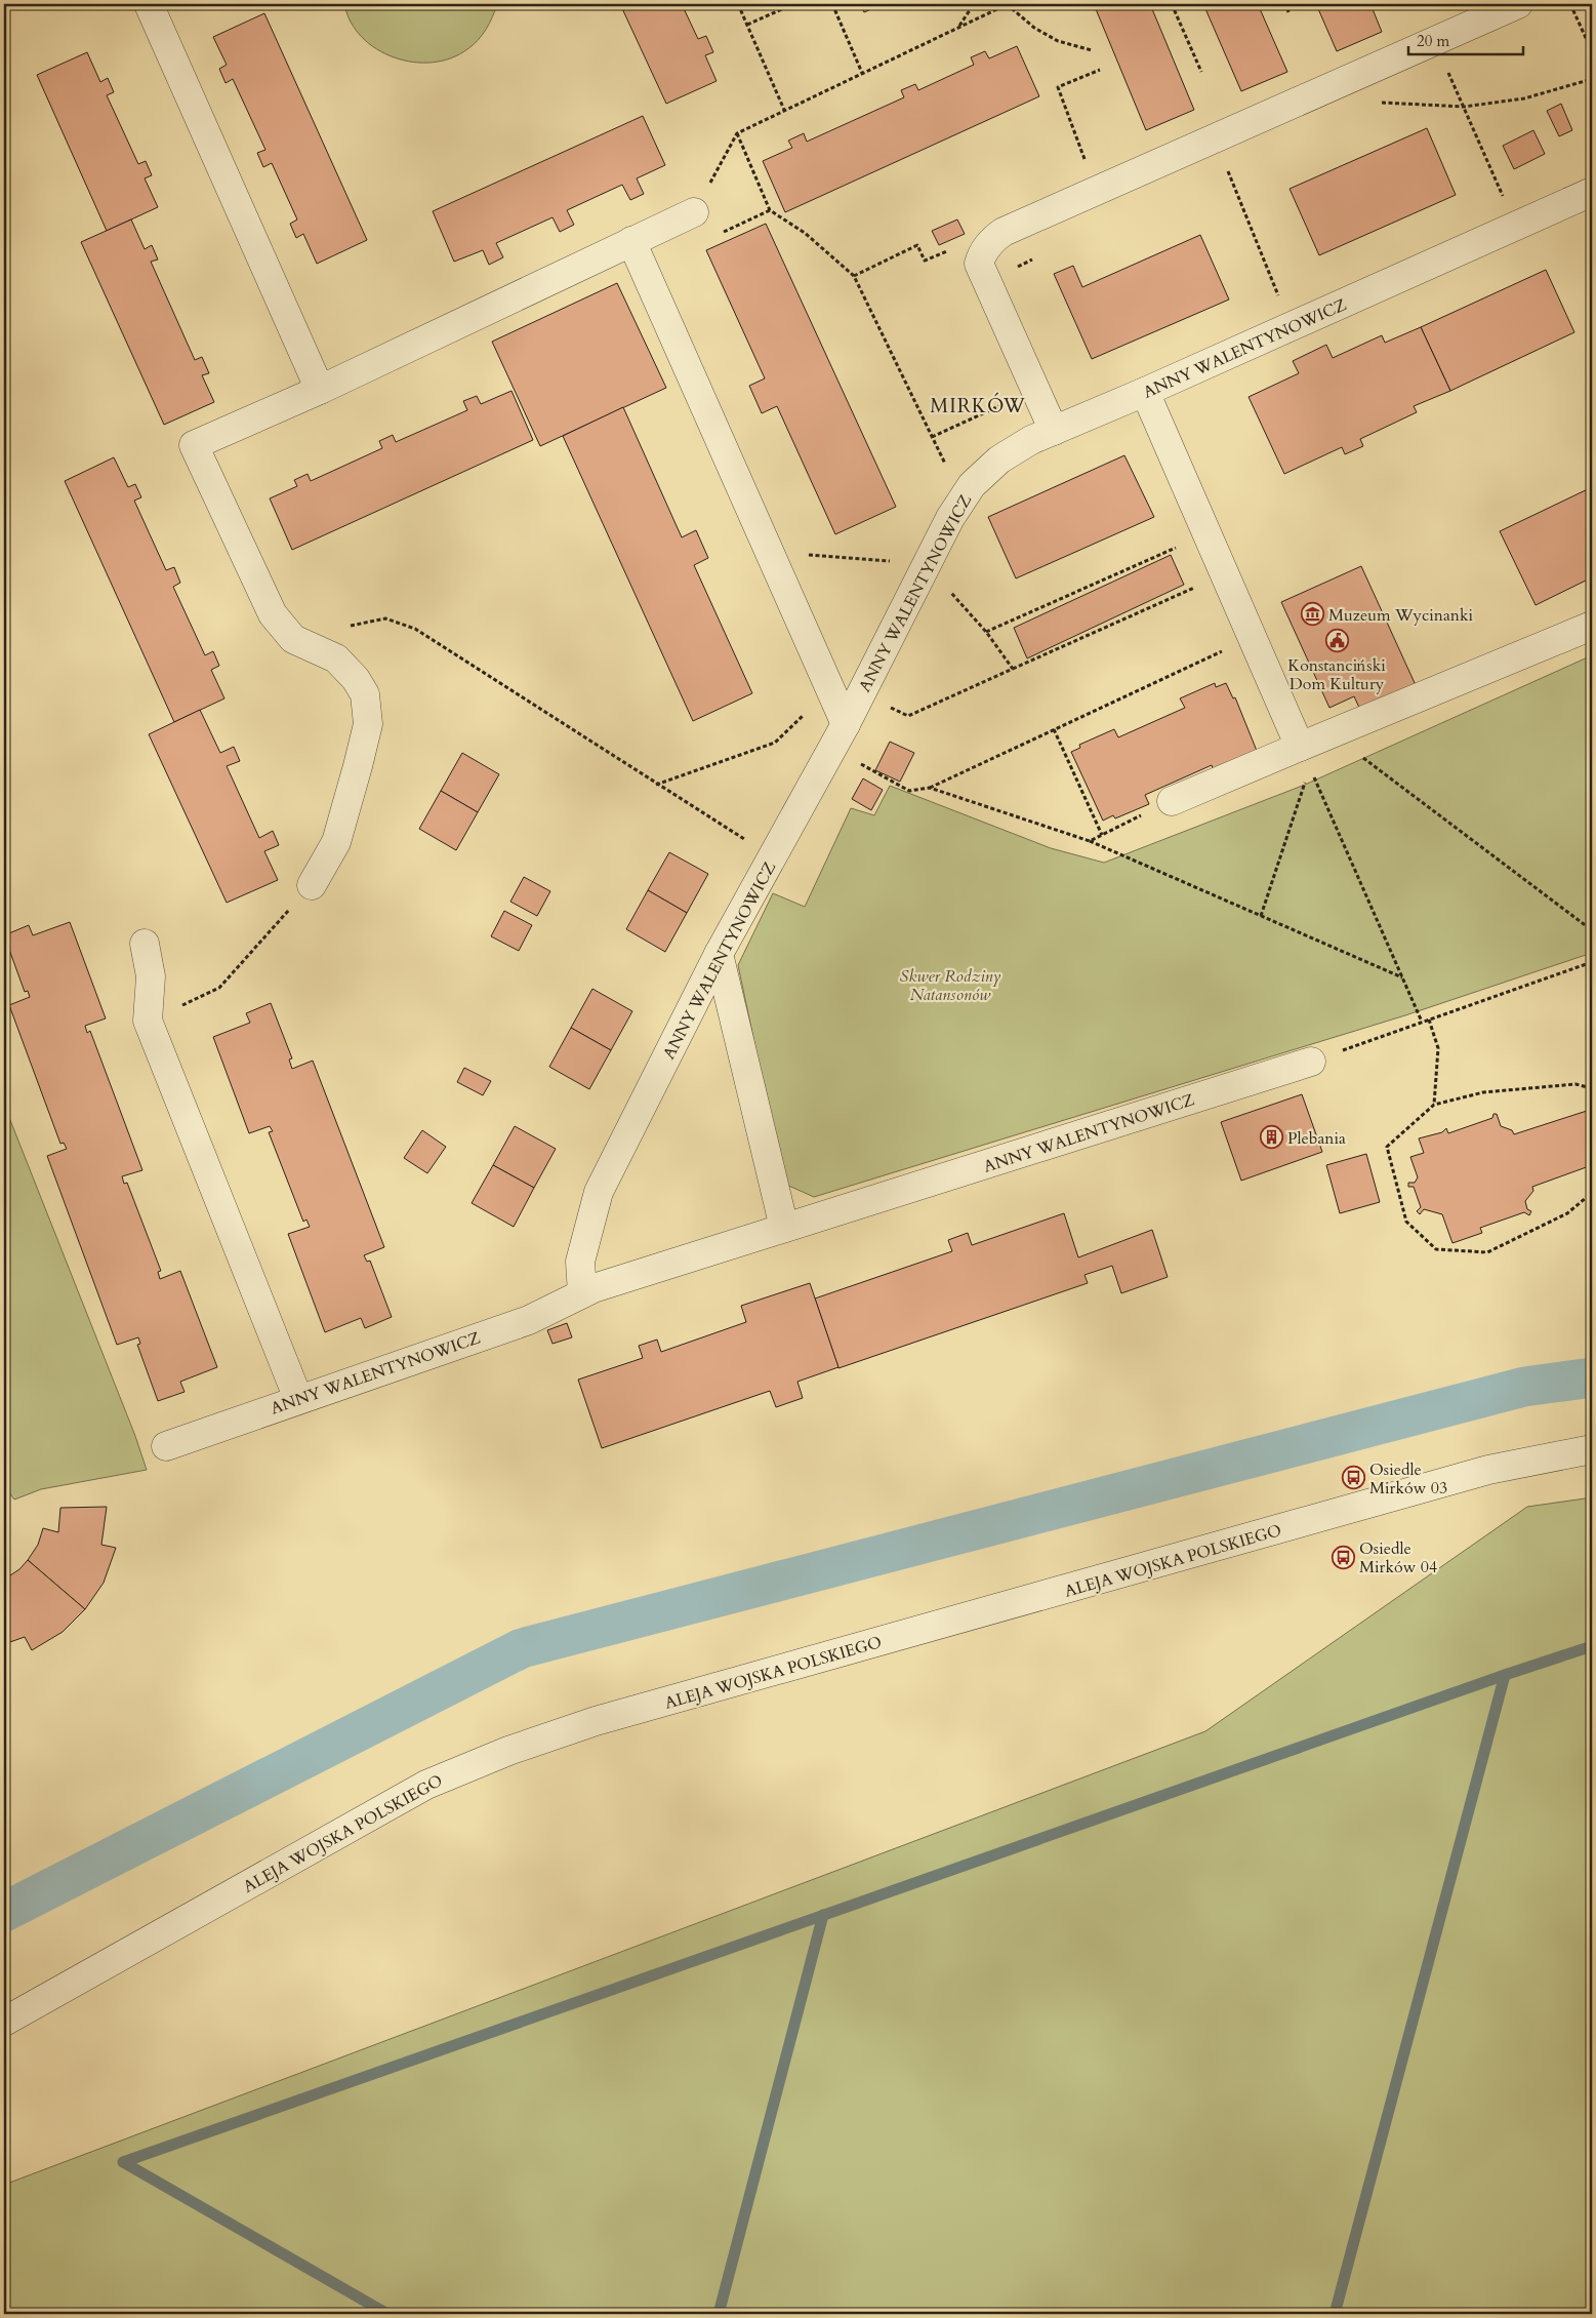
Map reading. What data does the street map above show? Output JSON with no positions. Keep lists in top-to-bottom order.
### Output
{
  "streets": {
    "street": ["ANNY WALENTYNOWICZ", "ALEJA WOJSKA POLSKIEGO"]
  },
  "districts": ["MIRKÓW"],
  "parks": ["Skwer Rodziny Natansonów"],
  "places": {
    "museum": ["Muzeum Wycinanki"],
    "public building": ["Konstanciński Dom Kultury"],
    "building": ["Plebania"],
    "bus stop": ["Osiedle Mirków 03", "Osiedle Mirków 04"]
  },
  "scale_bar": "20 m"
}
